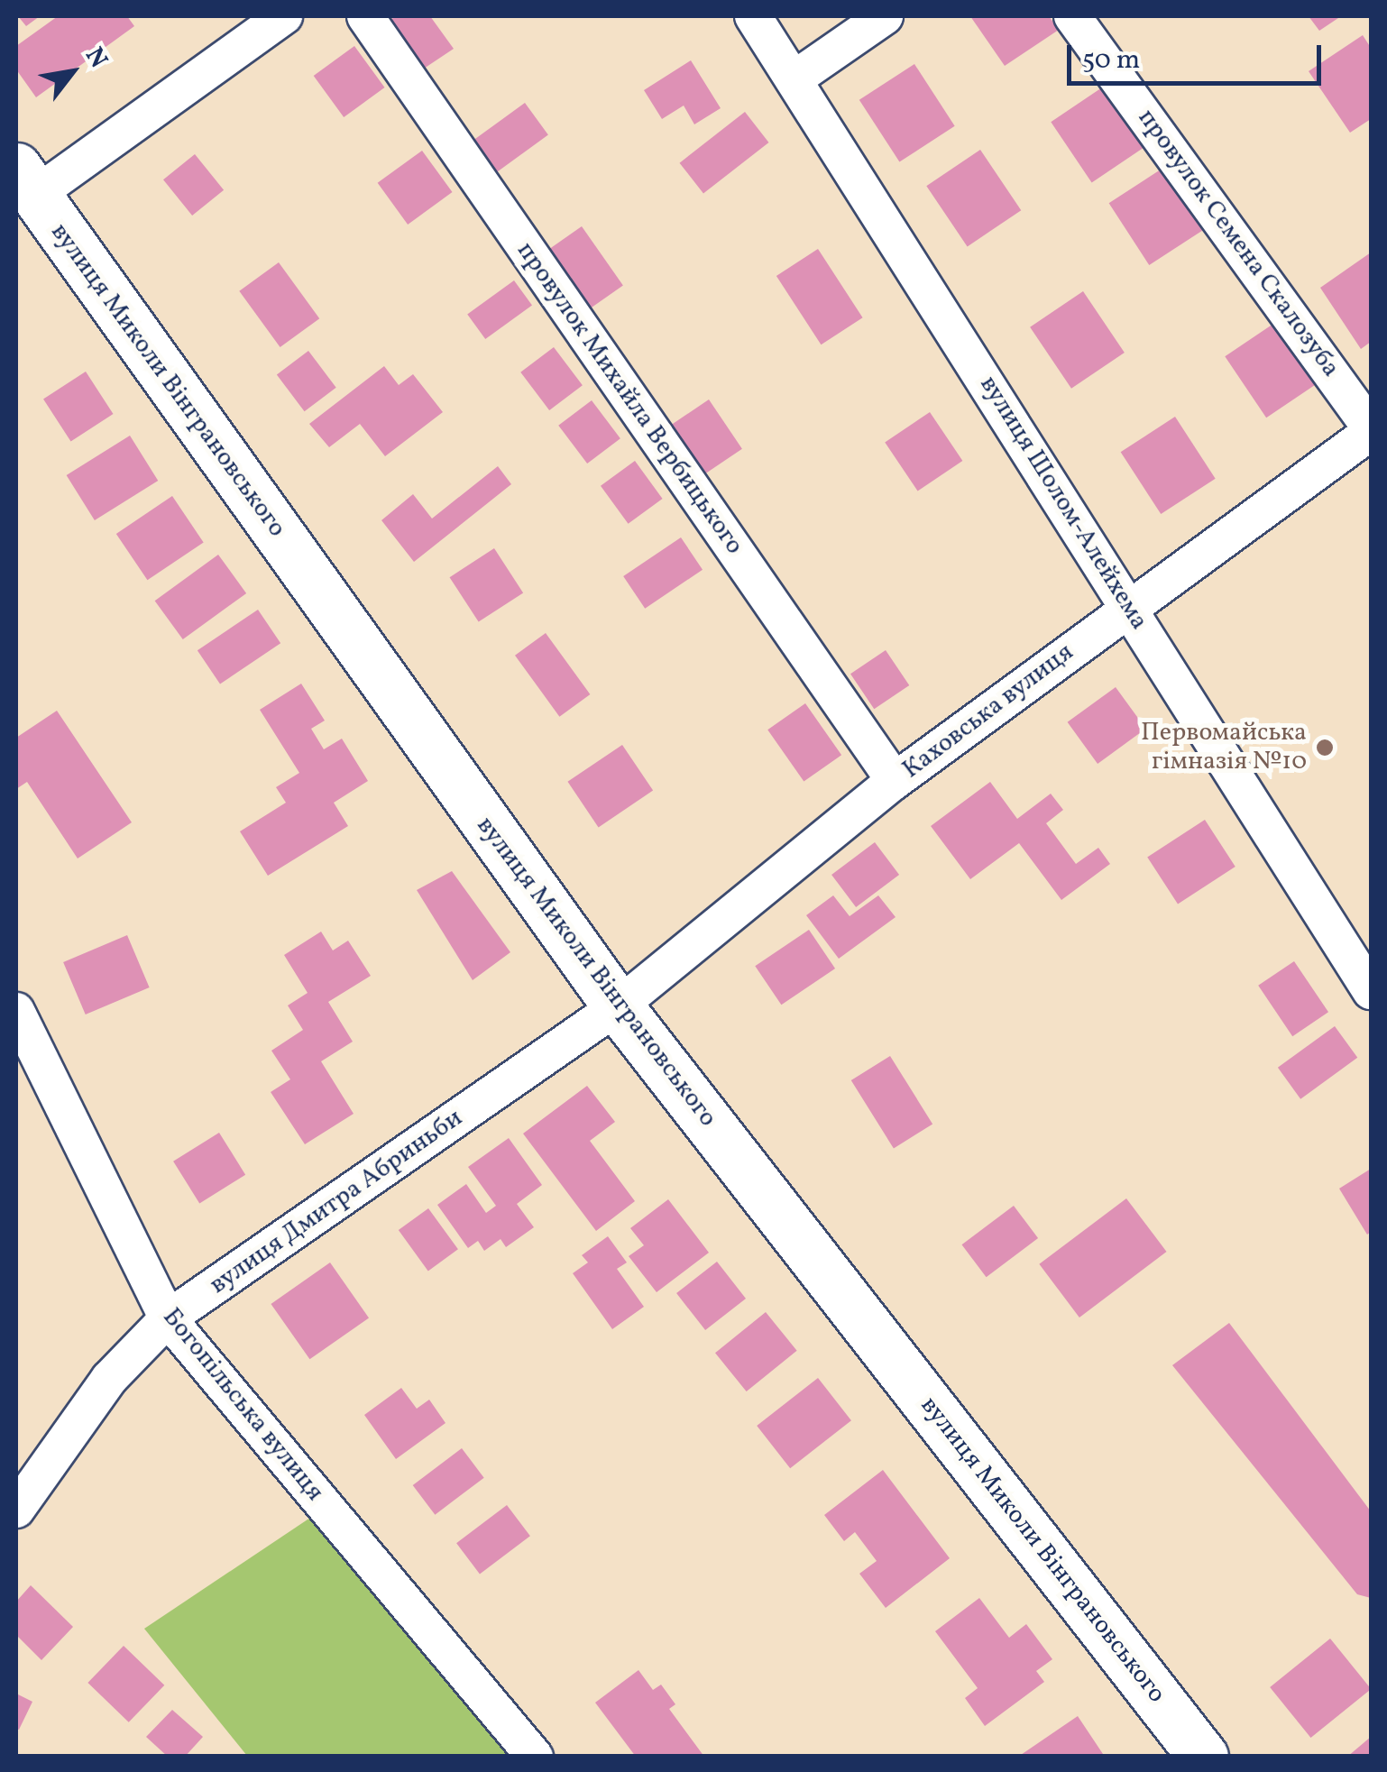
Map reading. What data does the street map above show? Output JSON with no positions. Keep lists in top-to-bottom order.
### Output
{
  "streets": {
    "main road": ["вулиця Миколи Вінграновського"],
    "street": [
      "провулок Семена Скалозуба",
      "провулок Михайла Вербицького",
      "вулиця Шолом-Алейхема",
      "Каховська вулиця",
      "вулиця Дмитра Абриньби",
      "Богопільська вулиця"
    ]
  },
  "crossings": [
    ["провулок Семена Скалозуба", "Каховська вулиця"],
    ["вулиця Миколи Вінграновського", "Каховська вулиця"],
    ["вулиця Миколи Вінграновського", "вулиця Дмитра Абриньби"],
    ["провулок Михайла Вербицького", "Каховська вулиця"],
    ["вулиця Шолом-Алейхема", "Каховська вулиця"],
    ["Каховська вулиця", "вулиця Дмитра Абриньби"],
    ["вулиця Дмитра Абриньби", "Богопільська вулиця"]
  ],
  "places": ["Первомайська гімназія №10"],
  "scale_bar": "50 m",
  "north": "top right"
}
